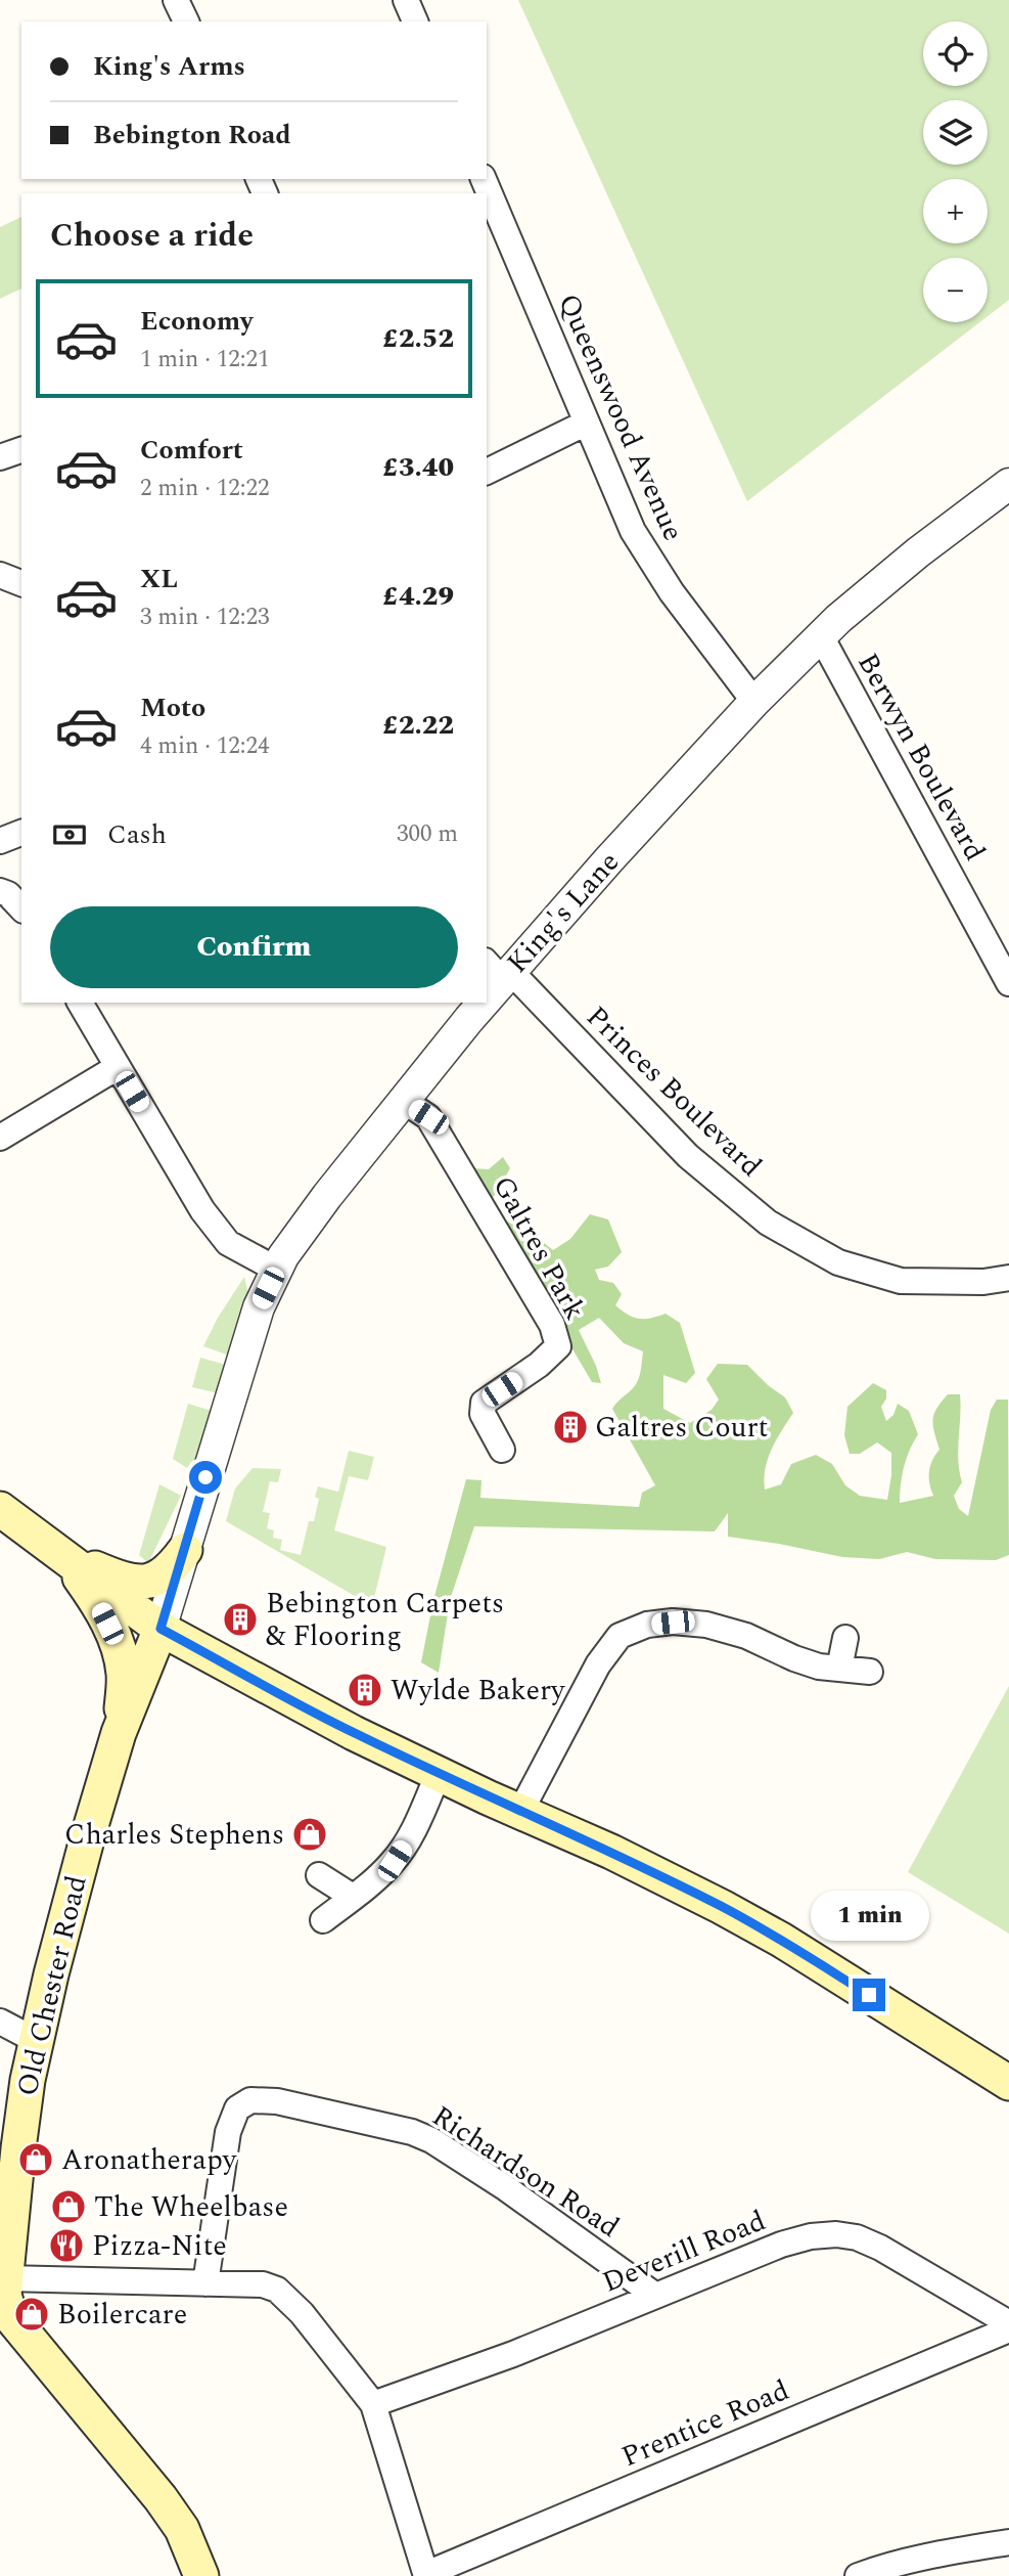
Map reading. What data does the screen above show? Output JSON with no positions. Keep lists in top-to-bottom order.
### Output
{
  "streets": {
    "main road": ["Old Chester Road"],
    "street": [
      "Queenswood Avenue",
      "Berwyn Boulevard",
      "King's Lane",
      "Princes Boulevard",
      "Galtres Park",
      "Richardson Road",
      "Deverill Road",
      "Prentice Road"
    ]
  },
  "crossings": [
    ["Queenswood Avenue", "King's Lane"],
    ["Berwyn Boulevard", "King's Lane"],
    ["King's Lane", "Princes Boulevard"],
    ["King's Lane", "Galtres Park"],
    ["King's Lane", "Old Chester Road"],
    ["Richardson Road", "Deverill Road"]
  ],
  "places": {
    "building": ["Galtres Court", "Bebington Carpets & Flooring", "Wylde Bakery"],
    "shop": [
      "Charles Stephens",
      "Aronatherapy",
      "The Wheelbase",
      "Boilercare"
    ],
    "restaurant": ["Pizza-Nite"]
  },
  "page": {
    "map_buttons": ["+", "−"],
    "banner": ["King's Arms", "Bebington Road"],
    "heading": "Choose a ride",
    "list": [
      {
        "name": "Economy",
        "note": "1 min · 12:21",
        "value": "£2.52"
      },
      {
        "name": "Comfort",
        "note": "2 min · 12:22",
        "value": "£3.40"
      },
      {
        "name": "XL",
        "note": "3 min · 12:23",
        "value": "£4.29"
      },
      {
        "name": "Moto",
        "note": "4 min · 12:24",
        "value": "£2.22"
      }
    ],
    "pay": ["Cash", "300 m"],
    "buttons": "Confirm",
    "bubble": "1 min"
  }
}
